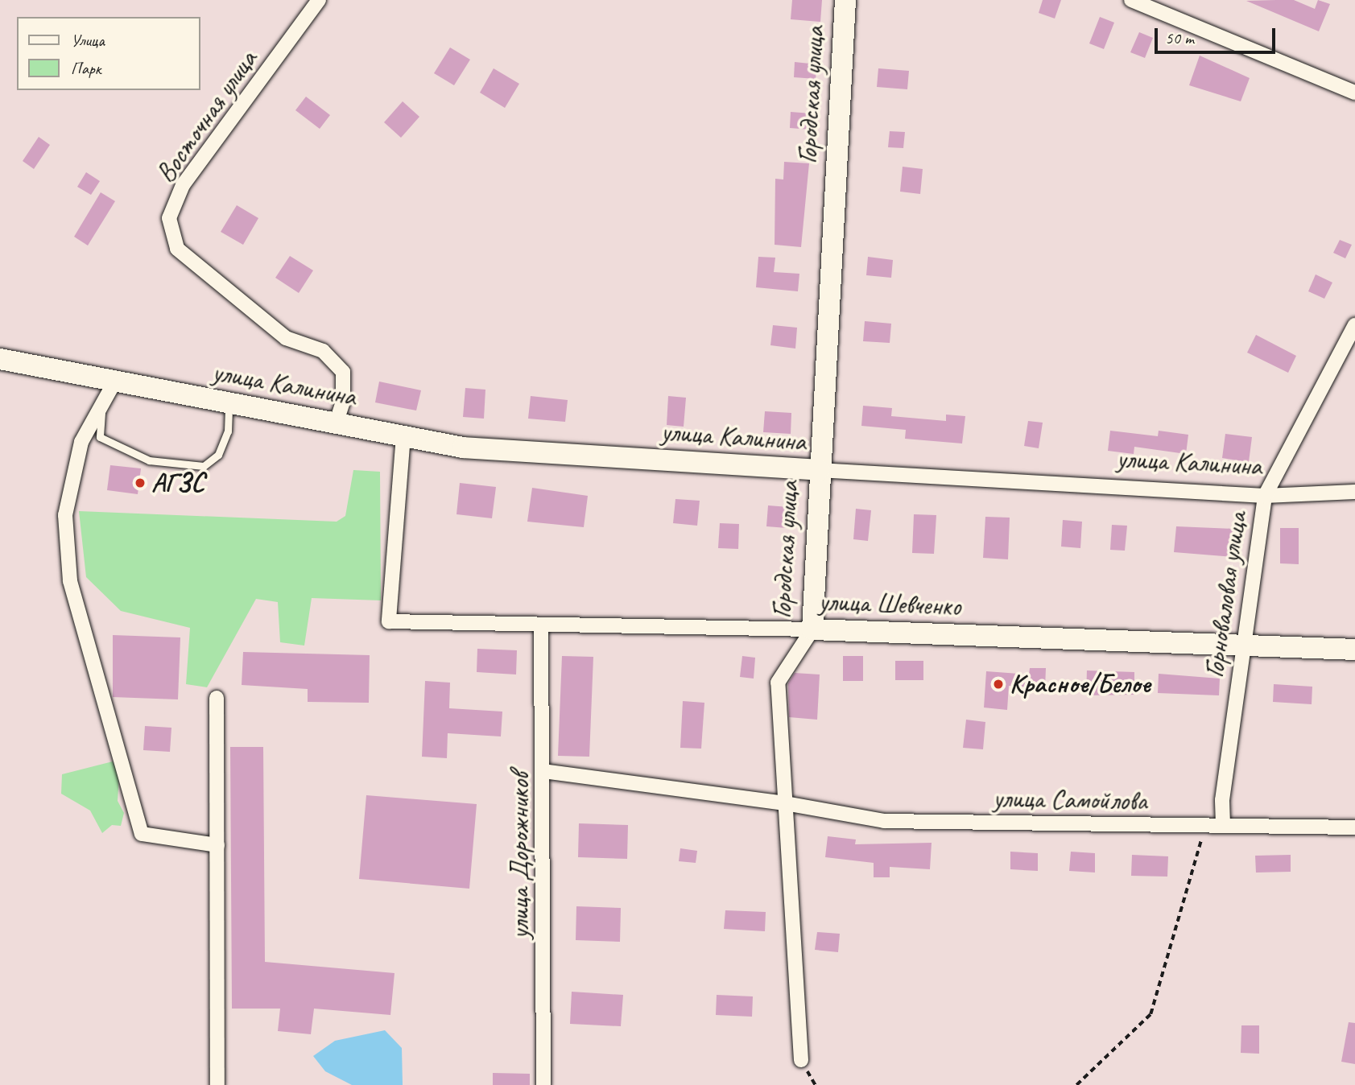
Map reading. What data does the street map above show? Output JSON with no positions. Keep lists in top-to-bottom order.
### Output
{
  "streets": {
    "main road": ["Городская улица", "улица Калинина", "улица Шевченко"],
    "street": [
      "Восточная улица",
      "Горноваловая улица",
      "улица Самойлова",
      "улица Дорожников"
    ]
  },
  "crossings": [
    ["Городская улица", "улица Калинина"],
    ["Городская улица", "улица Шевченко"],
    ["Городская улица", "улица Самойлова"],
    ["Восточная улица", "улица Калинина"],
    ["улица Калинина", "Горноваловая улица"],
    ["улица Калинина", "улица Шевченко"],
    ["Горноваловая улица", "улица Шевченко"],
    ["Горноваловая улица", "улица Самойлова"],
    ["улица Шевченко", "улица Дорожников"],
    ["улица Самойлова", "улица Дорожников"]
  ],
  "places": ["АГЗС", "Красное/Белое"],
  "legend": ["Улица", "Парк"],
  "scale_bar": "50 m"
}
